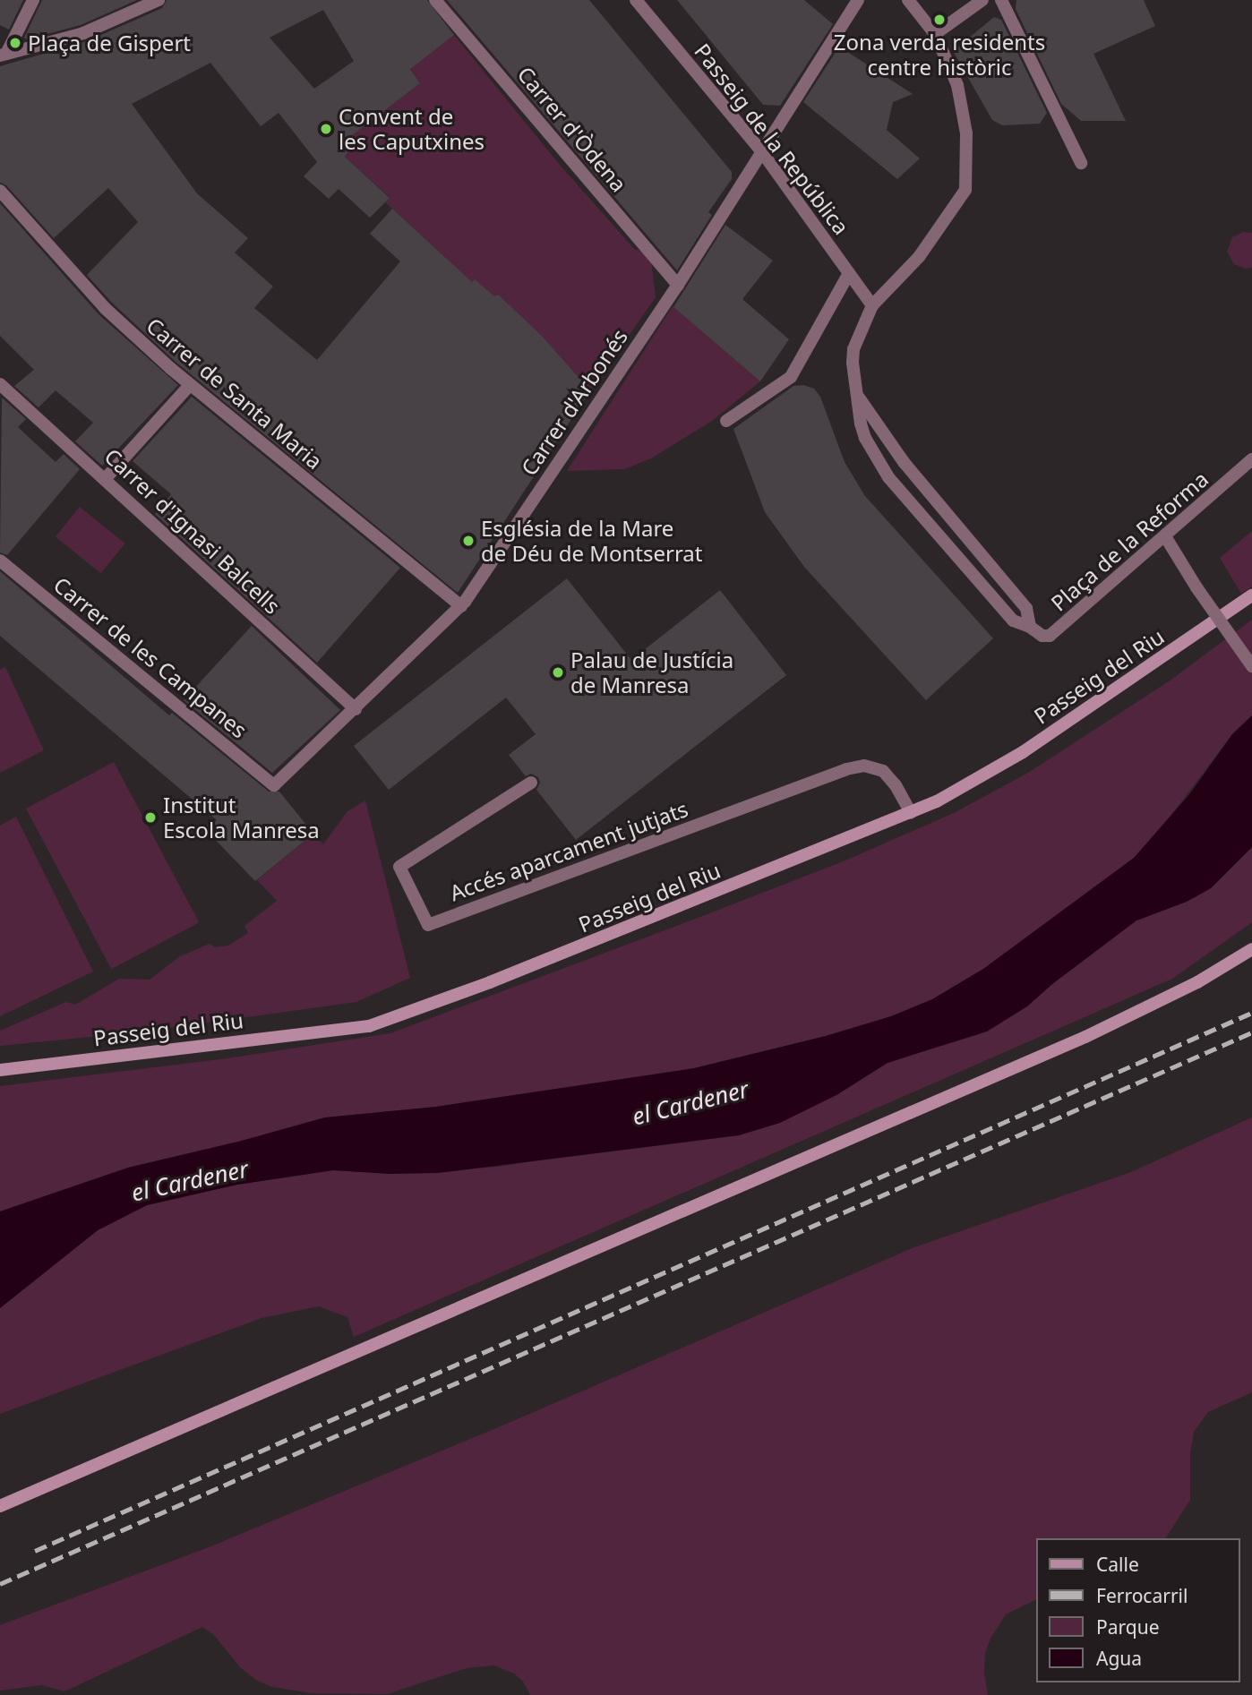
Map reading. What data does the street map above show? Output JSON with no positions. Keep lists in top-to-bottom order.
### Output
{
  "streets": {
    "street": [
      "Carrer d'Òdena",
      "Passeig de la República",
      "Carrer de Santa Maria",
      "Carrer d'Arbonés",
      "Carrer d'Ignasi Balcells",
      "Plaça de la Reforma",
      "Carrer de les Campanes",
      "Passeig del Riu",
      "Accés aparcament jutjats"
    ]
  },
  "crossings": [
    ["Carrer d'Òdena", "Carrer d'Arbonés"],
    ["Passeig de la República", "Carrer d'Arbonés"],
    ["Passeig de la República", "Plaça de la Reforma"],
    ["Carrer de Santa Maria", "Carrer d'Arbonés"],
    ["Carrer d'Arbonés", "Carrer d'Ignasi Balcells"],
    ["Carrer d'Arbonés", "Carrer de les Campanes"],
    ["Passeig del Riu", "Accés aparcament jutjats"]
  ],
  "water": ["el Cardener"],
  "places": [
    "Zona verda residents centre històric",
    "Plaça de Gispert",
    "Convent de les Caputxines",
    "Església de la Mare de Déu de Montserrat",
    "Palau de Justícia de Manresa",
    "Institut Escola Manresa"
  ],
  "legend": [
    "Calle",
    "Ferrocarril",
    "Parque",
    "Agua"
  ]
}
